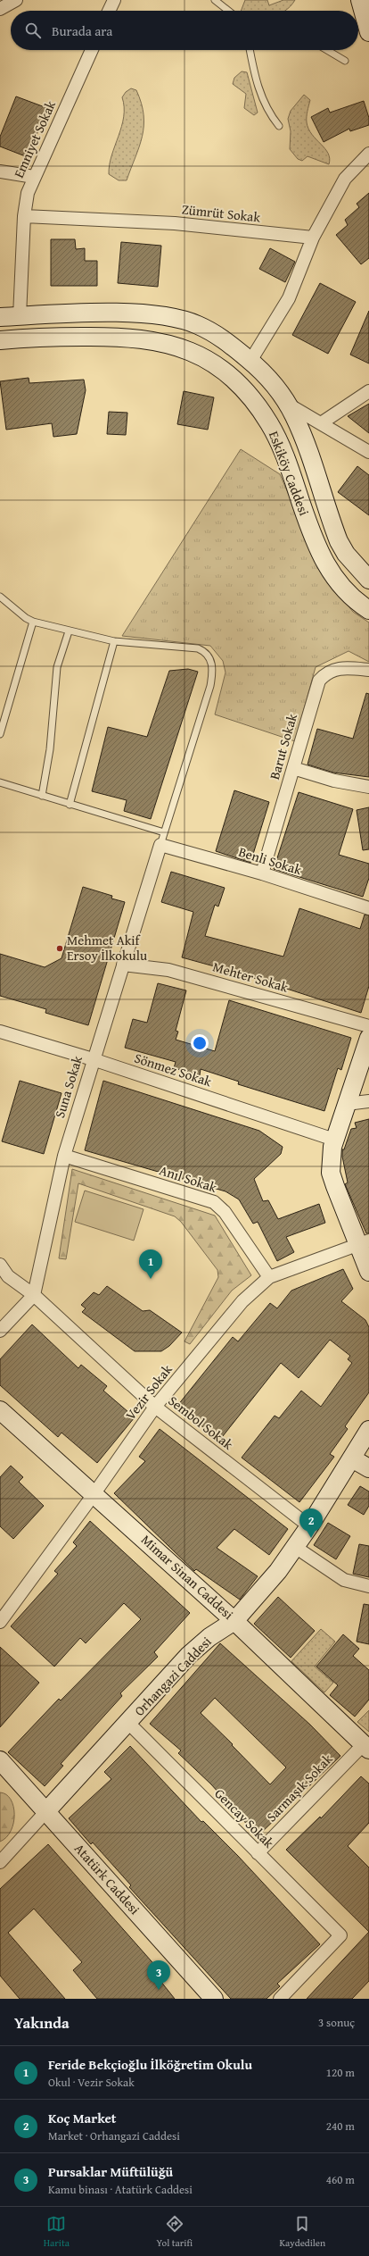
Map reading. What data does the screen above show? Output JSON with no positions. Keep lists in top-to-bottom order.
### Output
{
  "streets": {
    "street": [
      "Emniyet Sokak",
      "Zümrüt Sokak",
      "Eskiköy Caddesi",
      "Barut Sokak",
      "Benli Sokak",
      "Mehter Sokak",
      "Sönmez Sokak",
      "Suna Sokak",
      "Anıl Sokak",
      "Vezir Sokak",
      "Sembol Sokak",
      "Mimar Sinan Caddesi",
      "Orhangazi Caddesi",
      "Sarmaşık Sokak",
      "Gencay Sokak",
      "Atatürk Caddesi"
    ]
  },
  "crossings": [
    ["Emniyet Sokak", "Zümrüt Sokak"],
    ["Barut Sokak", "Benli Sokak"],
    ["Benli Sokak", "Suna Sokak"],
    ["Mehter Sokak", "Suna Sokak"],
    ["Sönmez Sokak", "Suna Sokak"],
    ["Suna Sokak", "Anıl Sokak"],
    ["Suna Sokak", "Sembol Sokak"],
    ["Anıl Sokak", "Vezir Sokak"],
    ["Vezir Sokak", "Sembol Sokak"],
    ["Vezir Sokak", "Mimar Sinan Caddesi"],
    ["Sembol Sokak", "Orhangazi Caddesi"],
    ["Mimar Sinan Caddesi", "Orhangazi Caddesi"],
    ["Mimar Sinan Caddesi", "Sarmaşık Sokak"],
    ["Orhangazi Caddesi", "Gencay Sokak"],
    ["Orhangazi Caddesi", "Atatürk Caddesi"],
    ["Sarmaşık Sokak", "Gencay Sokak"]
  ],
  "places": ["Mehmet Akif Ersoy İlkokulu"],
  "page": {
    "search": "Burada ara",
    "pins": ["1", "2", "3"],
    "heading": ["Yakında", "3 sonuç"],
    "list": [
      {
        "mark": "1",
        "name": "Feride Bekçioğlu İlköğretim Okulu",
        "note": "Okul · Vezir Sokak",
        "value": "120 m"
      },
      {
        "mark": "2",
        "name": "Koç Market",
        "note": "Market · Orhangazi Caddesi",
        "value": "240 m"
      },
      {
        "mark": "3",
        "name": "Pursaklar Müftülüğü",
        "note": "Kamu binası · Atatürk Caddesi",
        "value": "460 m"
      }
    ],
    "nav": ["Harita", "Yol tarifi", "Kaydedilen"]
  }
}
